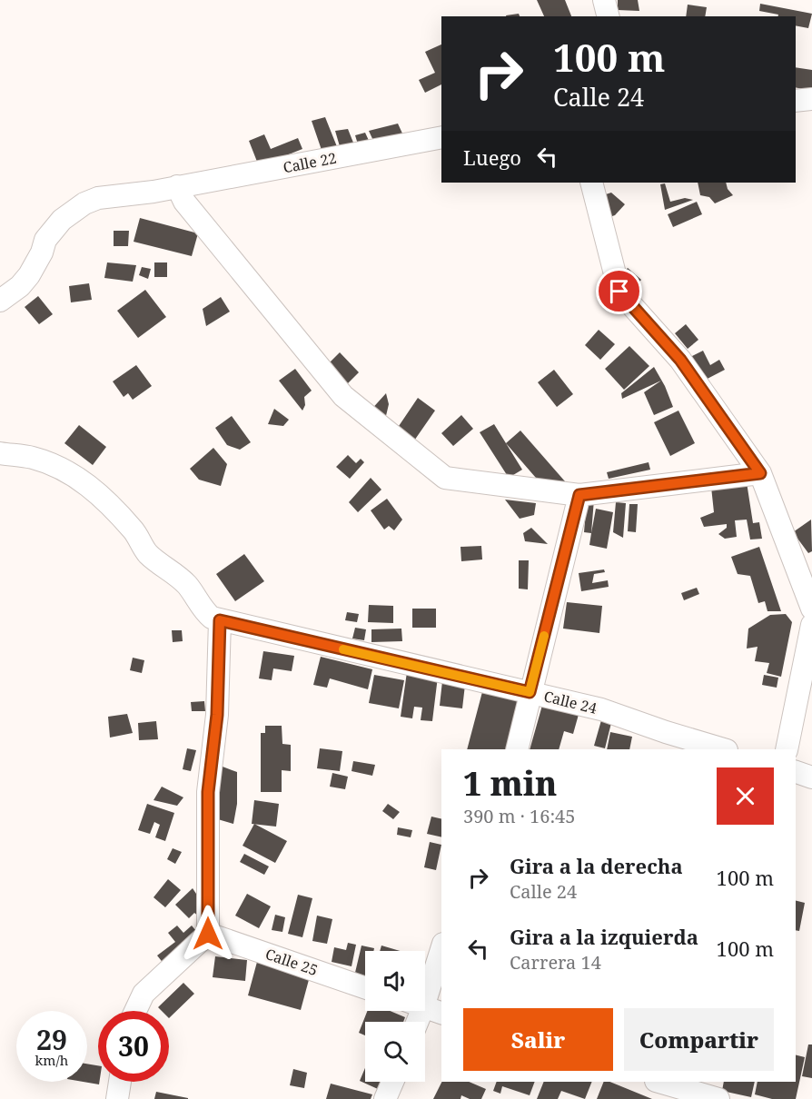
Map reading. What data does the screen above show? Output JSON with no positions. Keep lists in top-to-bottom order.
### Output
{
  "streets": {
    "street": ["Calle 22", "Calle 24", "Calle 25"]
  },
  "page": {
    "turn": ["100 m", "Calle 24"],
    "then": "Luego",
    "heading": ["1 min", "390 m · 16:45"],
    "list": [
      {
        "name": "Gira a la derecha",
        "note": "Calle 24",
        "value": "100 m"
      },
      {
        "name": "Gira a la izquierda",
        "note": "Carrera 14",
        "value": "100 m"
      }
    ],
    "buttons": ["Salir", "Compartir"],
    "speed": "29 km/h",
    "limit": "30"
  }
}
